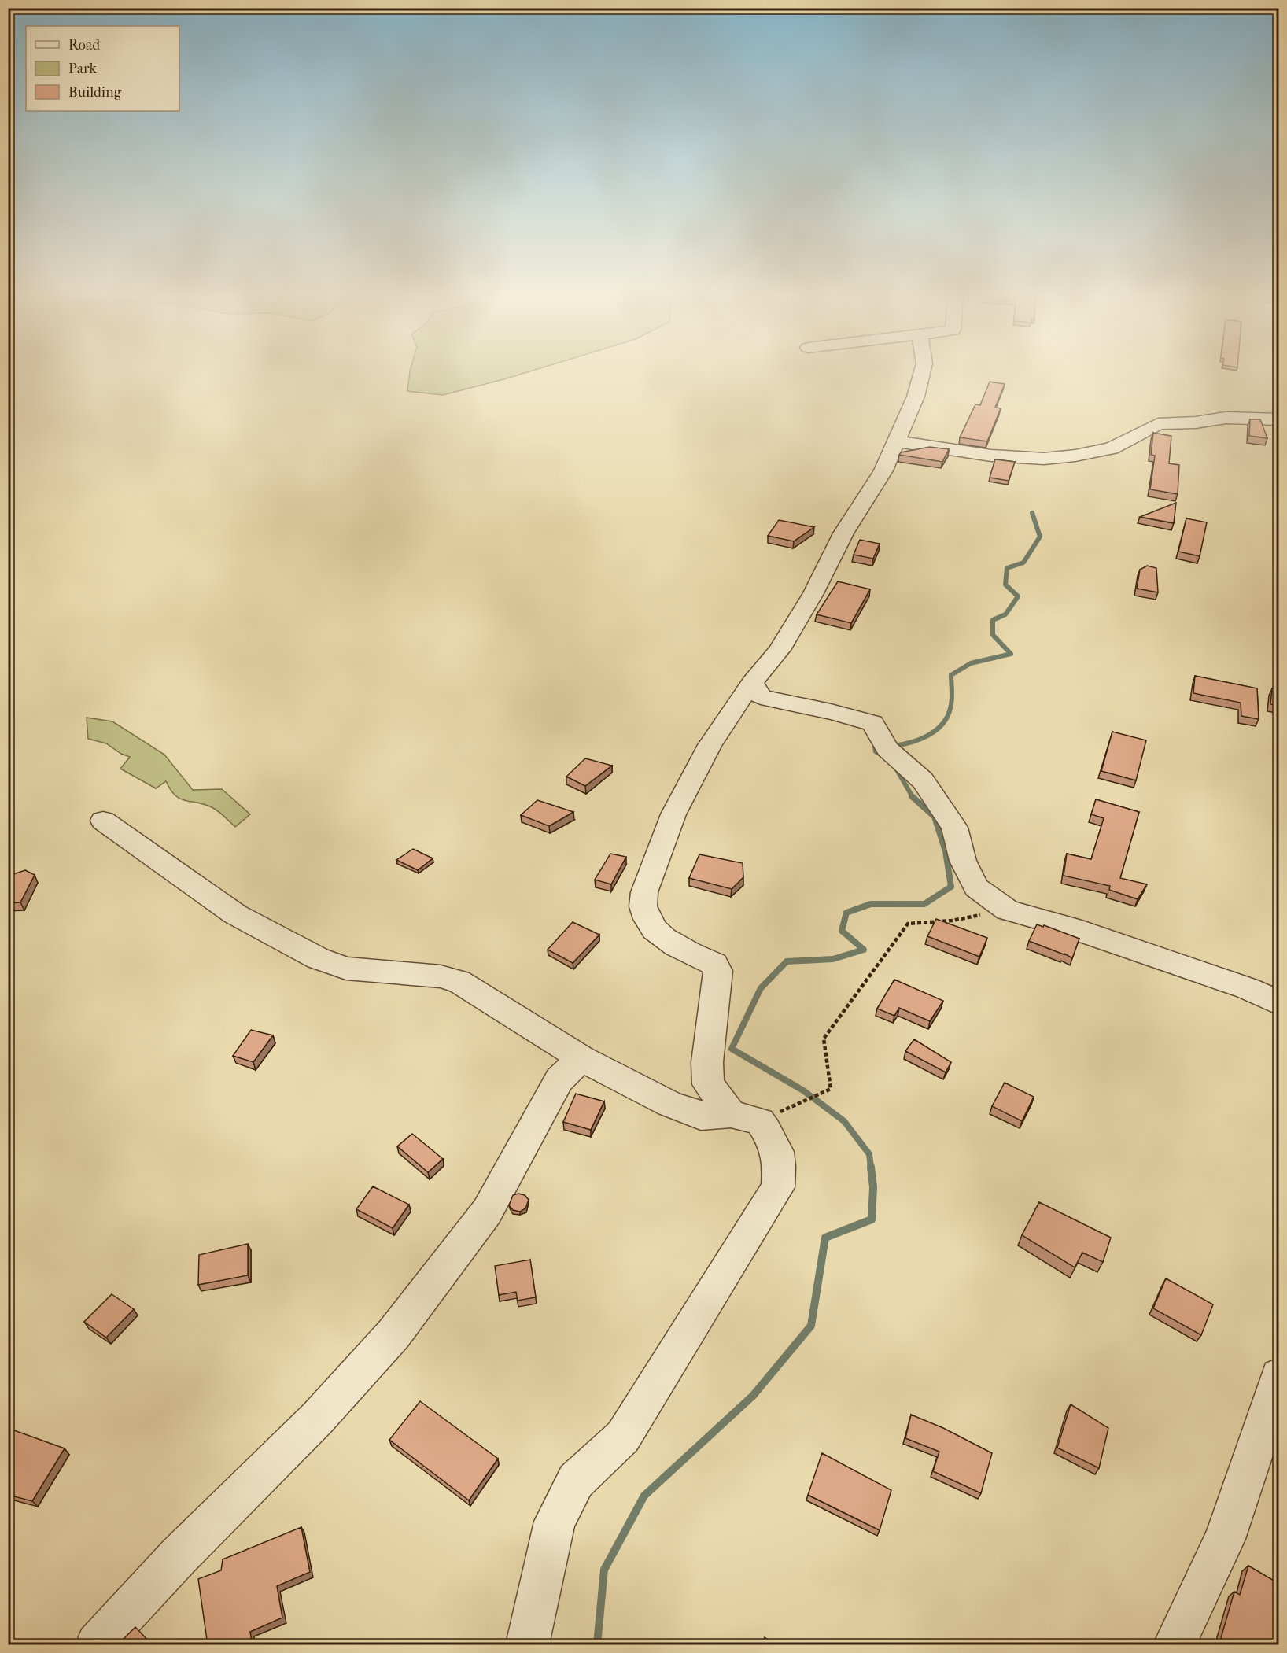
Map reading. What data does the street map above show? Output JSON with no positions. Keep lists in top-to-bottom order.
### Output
{
  "legend": ["Road", "Park", "Building"]
}
